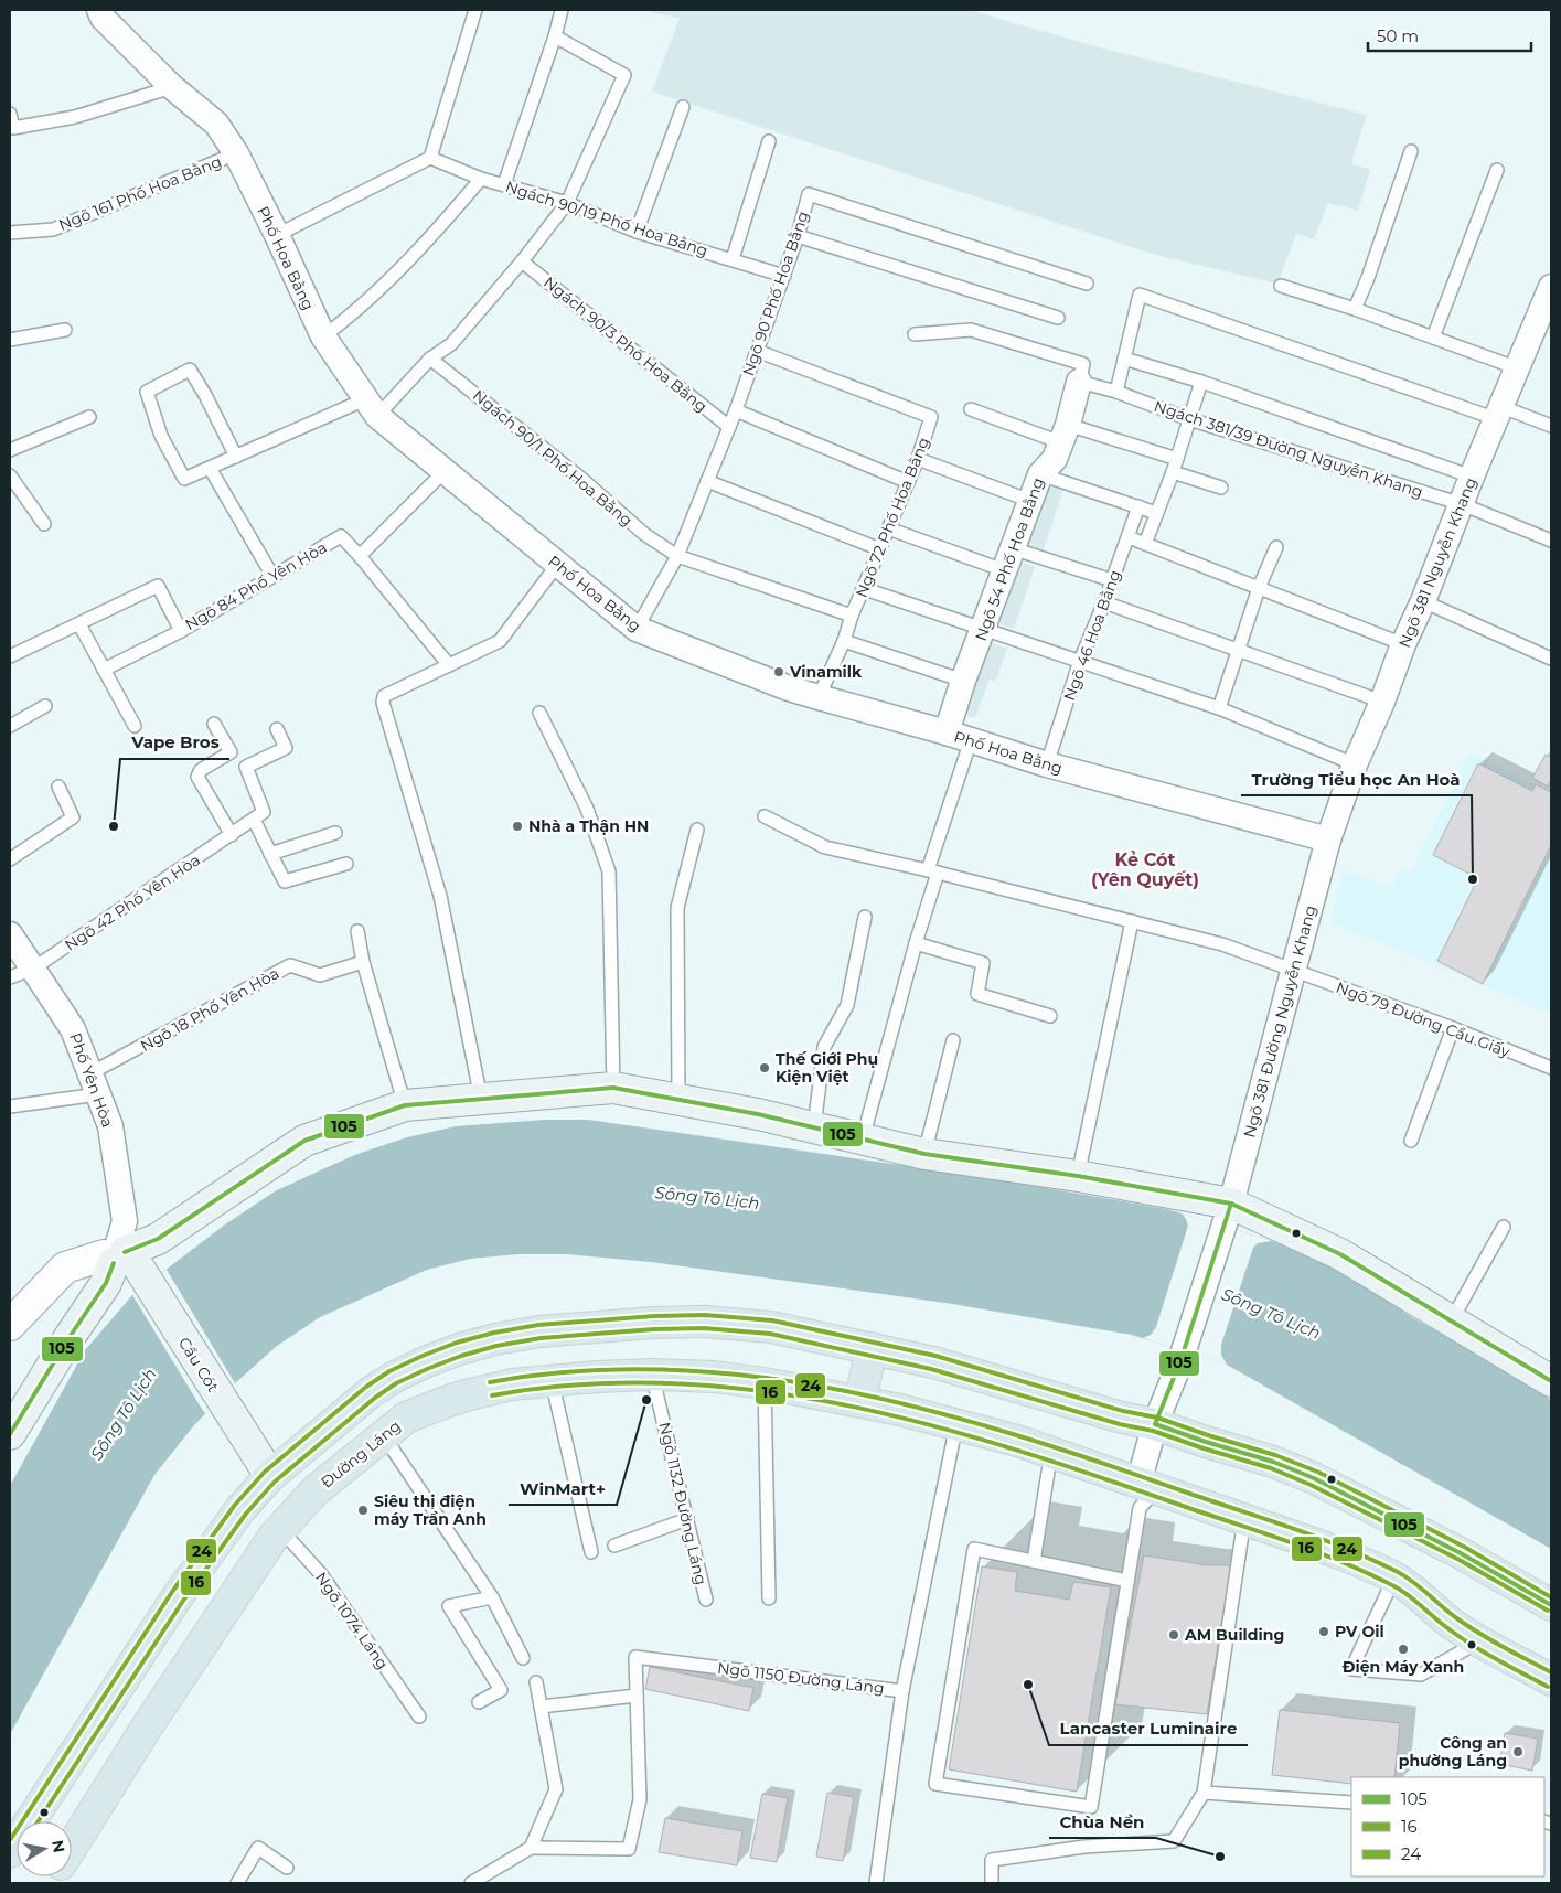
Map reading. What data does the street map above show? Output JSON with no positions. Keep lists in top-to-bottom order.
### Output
{
  "streets": {
    "main road": ["Cầu Cót", "Đường Láng"],
    "street": [
      "Phố Hoa Bằng",
      "Ngõ 54 Phố Hoa Bằng",
      "Ngõ 381 Nguyễn Khang",
      "Ngõ 381 Đường Nguyễn Khang",
      "Phố Yên Hòa"
    ],
    "lane": [
      "Ngõ 161 Phố Hoa Bằng",
      "Ngách 90/19 Phố Hoa Bằng",
      "Ngõ 90 Phố Hoa Bằng",
      "Ngách 90/3 Phố Hoa Bằng",
      "Ngách 381/39 Đường Nguyễn Khang",
      "Ngách 90/1 Phố Hoa Bằng",
      "Ngõ 72 Phố Hoa Bằng",
      "Ngõ 84 Phố Yên Hòa",
      "Ngõ 46 Hoa Bằng",
      "Ngõ 42 Phố Yên Hòa",
      "Ngõ 18 Phố Yên Hòa",
      "Ngõ 79 Đường Cầu Giấy",
      "Ngõ 1132 Đường Láng",
      "Ngõ 1074 Láng",
      "Ngõ 1150 Đường Láng"
    ]
  },
  "crossings": [
    ["Ngõ 161 Phố Hoa Bằng", "Phố Hoa Bằng"],
    ["Ngách 90/19 Phố Hoa Bằng", "Ngõ 90 Phố Hoa Bằng"],
    ["Phố Hoa Bằng", "Ngõ 90 Phố Hoa Bằng"],
    ["Phố Hoa Bằng", "Ngõ 72 Phố Hoa Bằng"],
    ["Phố Hoa Bằng", "Ngõ 54 Phố Hoa Bằng"],
    ["Phố Hoa Bằng", "Ngõ 381 Nguyễn Khang"],
    ["Phố Hoa Bằng", "Ngõ 46 Hoa Bằng"],
    ["Phố Hoa Bằng", "Ngõ 381 Đường Nguyễn Khang"],
    ["Ngõ 90 Phố Hoa Bằng", "Ngách 90/3 Phố Hoa Bằng"],
    ["Ngõ 90 Phố Hoa Bằng", "Ngách 90/1 Phố Hoa Bằng"],
    ["Ngõ 90 Phố Hoa Bằng", "Ngõ 72 Phố Hoa Bằng"],
    ["Ngách 381/39 Đường Nguyễn Khang", "Ngõ 54 Phố Hoa Bằng"],
    ["Ngách 381/39 Đường Nguyễn Khang", "Ngõ 381 Nguyễn Khang"],
    ["Ngách 90/1 Phố Hoa Bằng", "Ngõ 72 Phố Hoa Bằng"],
    ["Ngõ 381 Nguyễn Khang", "Ngõ 381 Đường Nguyễn Khang"],
    ["Ngõ 42 Phố Yên Hòa", "Phố Yên Hòa"],
    ["Ngõ 18 Phố Yên Hòa", "Phố Yên Hòa"],
    ["Ngõ 79 Đường Cầu Giấy", "Ngõ 381 Đường Nguyễn Khang"],
    ["Ngõ 381 Đường Nguyễn Khang", "Đường Láng"],
    ["Phố Yên Hòa", "Cầu Cót"],
    ["Đường Láng", "Ngõ 1132 Đường Láng"],
    ["Đường Láng", "Ngõ 1074 Láng"],
    ["Đường Láng", "Ngõ 1150 Đường Láng"]
  ],
  "districts": ["Kẻ Cót (Yên Quyết)"],
  "water": ["Sông Tô Lịch"],
  "places": [
    "Vinamilk",
    "Vape Bros",
    "Nhà a Thận HN",
    "Trường Tiểu học An Hoà",
    "Thế Giới Phụ Kiện Việt",
    "WinMart+",
    "Siêu thị điện máy Trần Anh",
    "PV Oil",
    "AM Building",
    "Điện Máy Xanh",
    "Lancaster Luminaire",
    "Công an phường Láng",
    "Chùa Nền"
  ],
  "lines": ["transit line 105", "transit line 24", "transit line 16"],
  "legend": ["105", "16", "24"],
  "scale_bar": "50 m",
  "north": "right"
}
